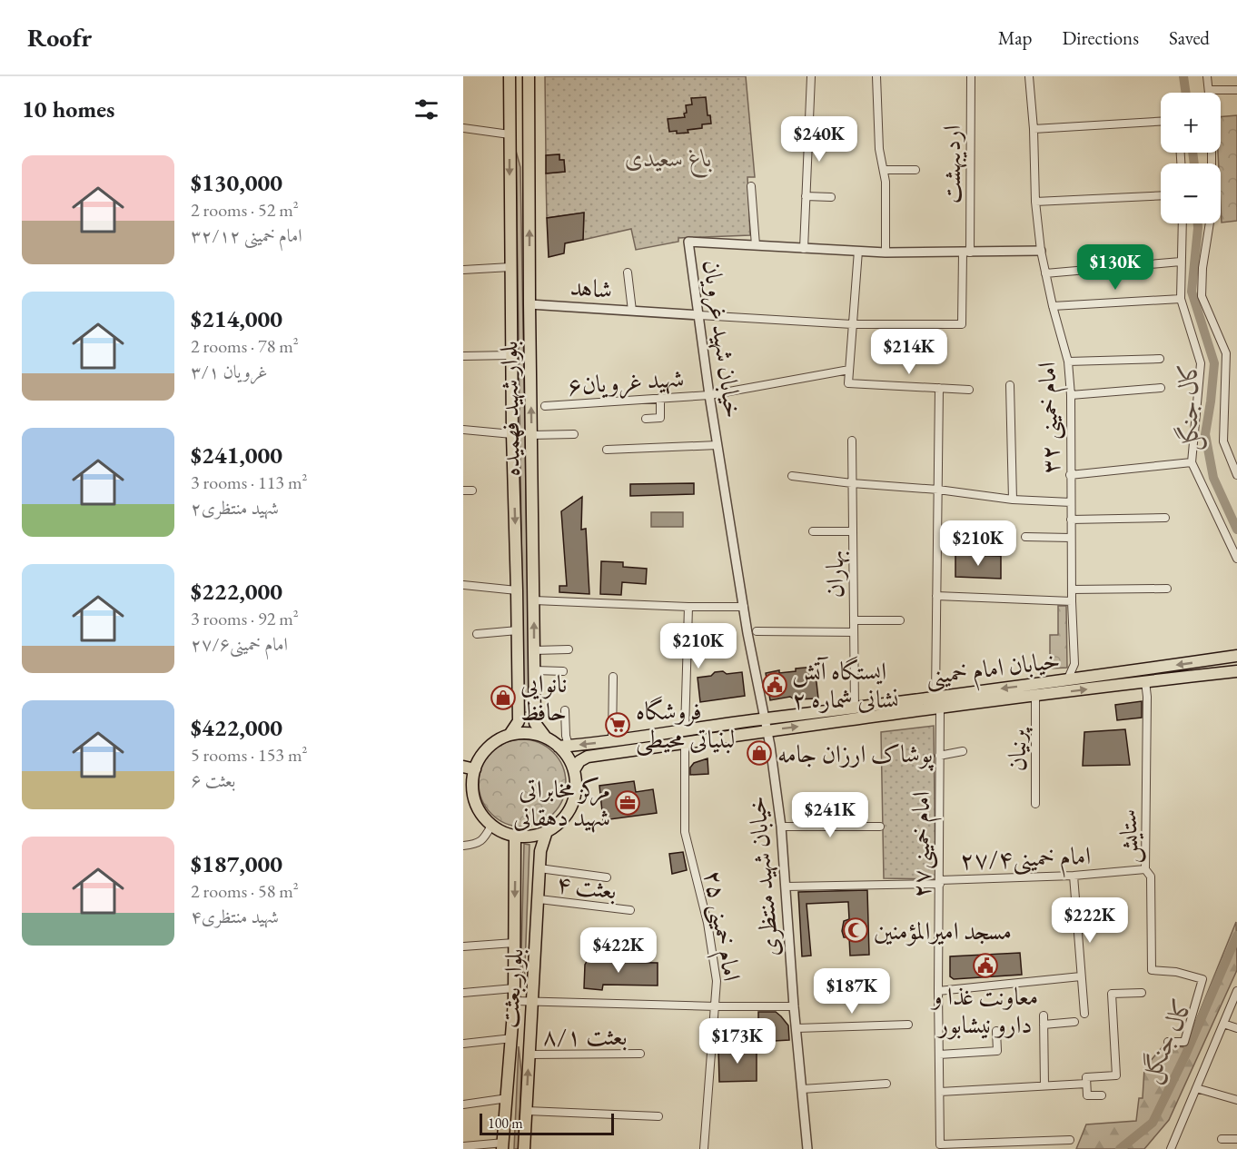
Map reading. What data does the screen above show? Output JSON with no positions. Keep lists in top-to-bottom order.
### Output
{
  "streets": {
    "main road": ["بلوار شهید فهمیده", "خیابان امام خمینی", "بلوار بعثت"],
    "street": [
      "اردیبهشت",
      "شاهد",
      "خیابان شهید غرویان",
      "شهید غرویان۶",
      "امام خمینی ۳۲",
      "بهاران",
      "پرنیان",
      "ستایش",
      "امام خمینی۲۷",
      "امام خمینی۲۷/۴",
      "خیابان شهید منتظری",
      "بعثت ۴",
      "امام خمینی ۲۵",
      "بعثت ۸/۱"
    ]
  },
  "crossings": [
    ["اردیبهشت", "خیابان شهید غرویان"],
    ["شاهد", "خیابان شهید غرویان"],
    ["شاهد", "بلوار شهید فهمیده"],
    ["خیابان شهید غرویان", "شهید غرویان۶"],
    ["خیابان شهید غرویان", "امام خمینی ۳۲"],
    ["خیابان شهید غرویان", "خیابان امام خمینی"],
    ["خیابان شهید غرویان", "خیابان شهید منتظری"],
    ["بلوار شهید فهمیده", "خیابان امام خمینی"],
    ["بلوار شهید فهمیده", "بلوار بعثت"],
    ["بهاران", "خیابان امام خمینی"],
    ["خیابان امام خمینی", "پرنیان"],
    ["خیابان امام خمینی", "ستایش"],
    ["خیابان امام خمینی", "امام خمینی۲۷"],
    ["خیابان امام خمینی", "خیابان شهید منتظری"],
    ["خیابان امام خمینی", "امام خمینی ۲۵"],
    ["خیابان امام خمینی", "بلوار بعثت"],
    ["ستایش", "امام خمینی۲۷/۴"],
    ["امام خمینی۲۷", "امام خمینی۲۷/۴"],
    ["امام خمینی۲۷/۴", "خیابان شهید منتظری"],
    ["بعثت ۴", "بلوار بعثت"],
    ["بلوار بعثت", "بعثت ۸/۱"]
  ],
  "water": ["کال جنگل"],
  "parks": ["باغ سعیدی"],
  "places": {
    "public building": ["ایستگاه آتش نشانی شماره ۲", "معاونت غذا و دارو نیشابور"],
    "shop": ["نانوایی حافظ", "پوشاک ارزان جامه"],
    "supermarket": ["فروشگاه لبنیاتی محیطی"],
    "office": ["مرکز مخابراتی شهید دهقانی"],
    "mosque": ["مسجد امیرالمؤمنین"]
  },
  "scale_bar": "100 m",
  "page": {
    "header": "Roofr",
    "nav": ["Map", "Directions", "Saved"],
    "heading": "10 homes",
    "map_buttons": ["+", "−"],
    "price": [
      "$240K",
      "$130K",
      "$214K",
      "$210K",
      "$210K",
      "$241K",
      "$222K",
      "$422K",
      "$187K",
      "$173K"
    ],
    "list": [
      {
        "name": "$130,000",
        "note": "2 rooms · 52 m² · امام خمینی ۳۲/۱۲"
      },
      {
        "name": "$214,000",
        "note": "2 rooms · 78 m² · غرویان ۳/۱"
      },
      {
        "name": "$241,000",
        "note": "3 rooms · 113 m² · شهید منتظری۲"
      },
      {
        "name": "$222,000",
        "note": "3 rooms · 92 m² · امام خمینی۲۷/۶"
      },
      {
        "name": "$422,000",
        "note": "5 rooms · 153 m² · بعثت ۶"
      },
      {
        "name": "$187,000",
        "note": "2 rooms · 58 m² · شهید منتظری۴"
      }
    ],
    "scale": "100 m"
  }
}
